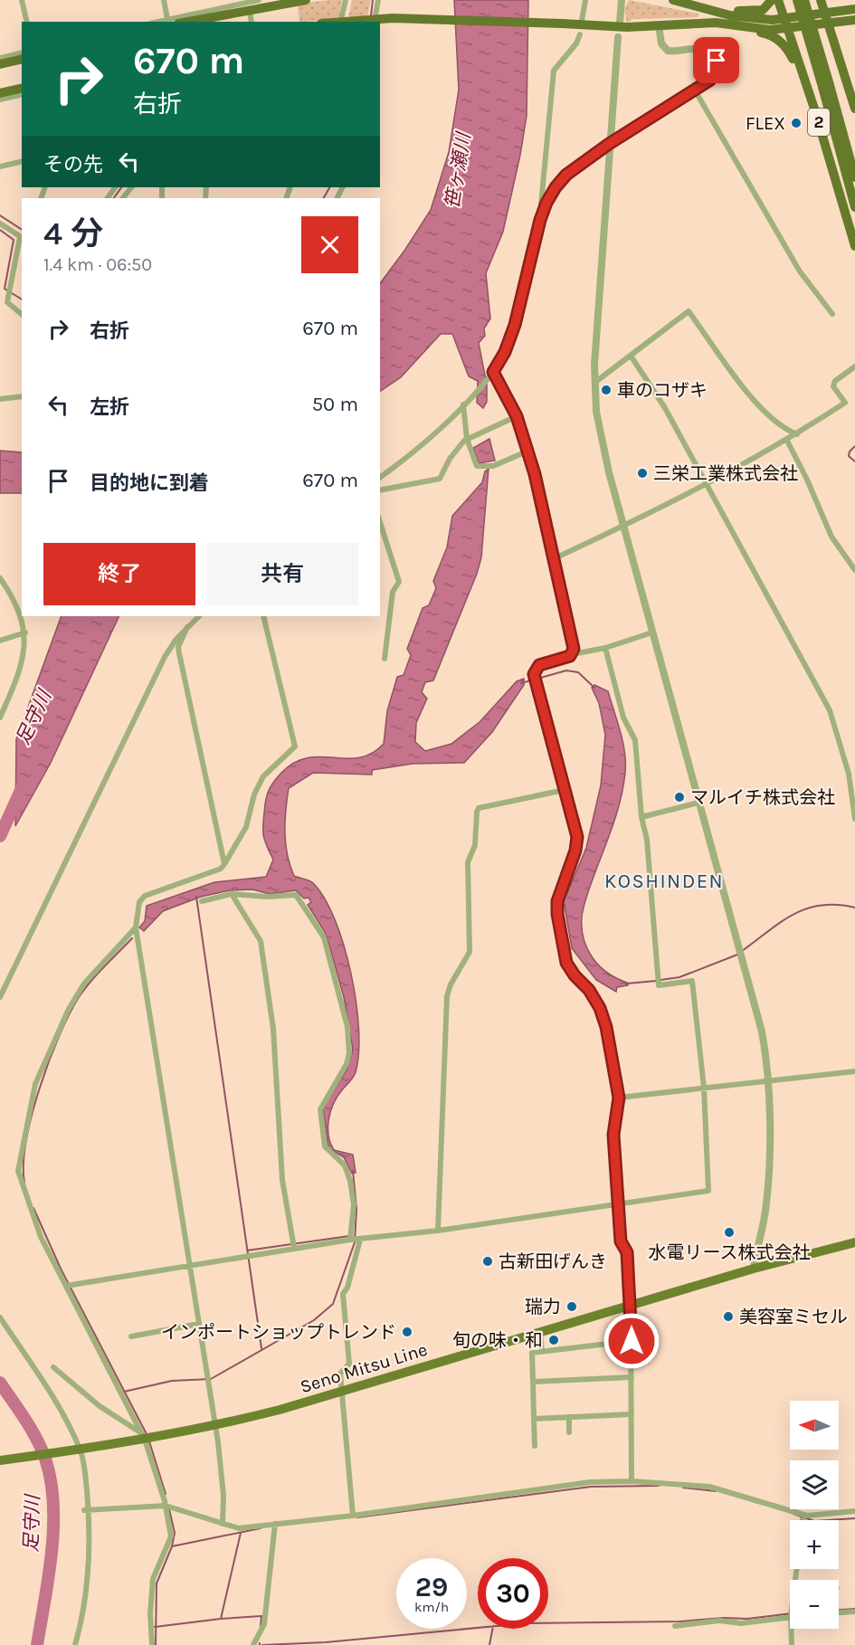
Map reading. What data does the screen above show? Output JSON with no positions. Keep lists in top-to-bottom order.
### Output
{
  "streets": {
    "highway": ["2"],
    "main road": ["Seno Mitsu Line"]
  },
  "districts": ["KOSHINDEN"],
  "water": ["笹ヶ瀬川", "足守川"],
  "places": [
    "FLEX",
    "車のコザキ",
    "三栄工業株式会社",
    "マルイチ株式会社",
    "水電リース株式会社",
    "古新田げんき",
    "瑞力",
    "美容室ミセル",
    "インポートショップトレンド",
    "旬の味・和"
  ],
  "north": "left",
  "page": {
    "turn": ["670 m", "右折"],
    "then": "その先",
    "heading": ["4 分", "1.4 km · 06:50"],
    "list": [
      {
        "name": "右折",
        "value": "670 m"
      },
      {
        "name": "左折",
        "value": "50 m"
      },
      {
        "name": "目的地に到着",
        "value": "670 m"
      }
    ],
    "buttons": ["終了", "共有"],
    "map_buttons": ["+", "−"],
    "speed": "29 km/h",
    "limit": "30"
  }
}
